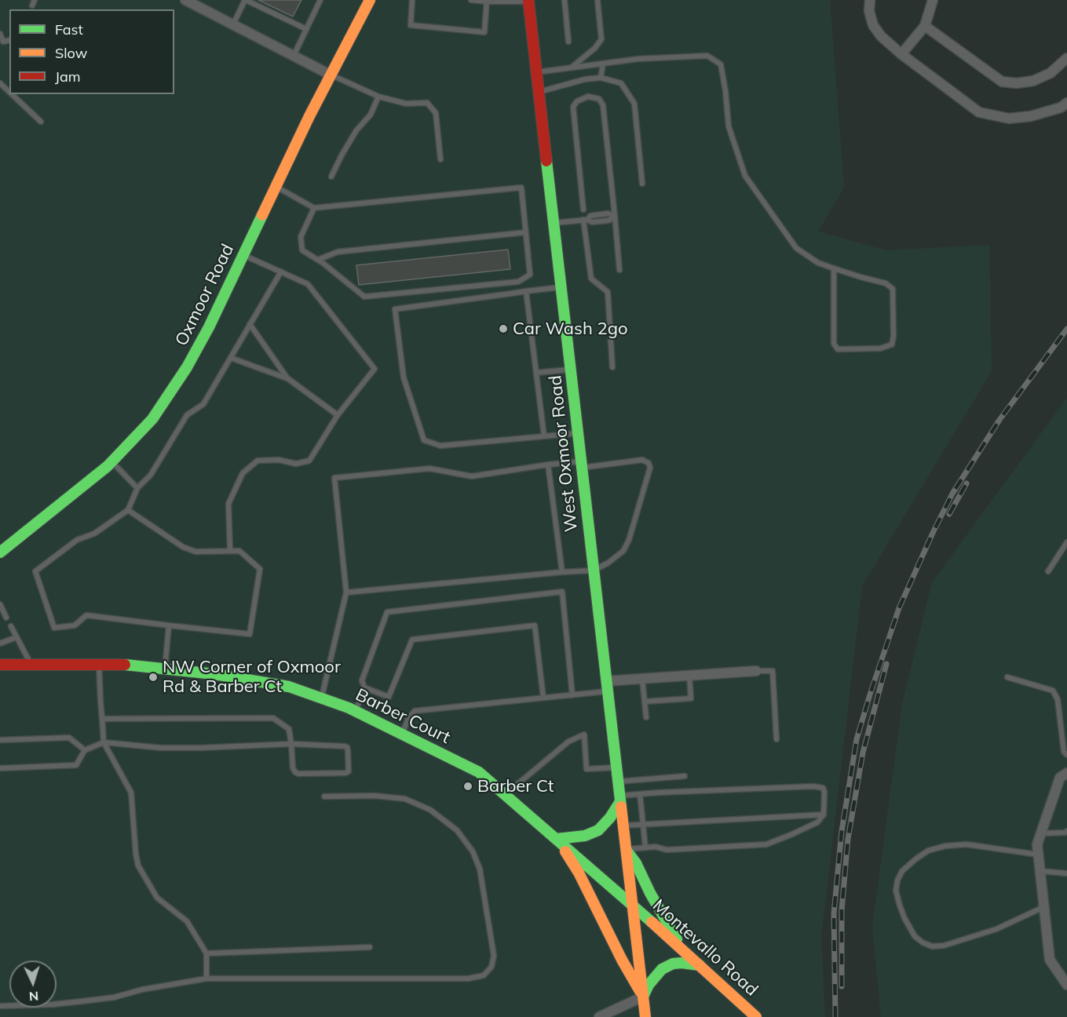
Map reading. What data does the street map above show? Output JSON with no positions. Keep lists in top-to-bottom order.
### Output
{
  "streets": {
    "main road": [
      "Oxmoor Road",
      "West Oxmoor Road",
      "Barber Court",
      "Montevallo Road"
    ]
  },
  "crossings": [
    ["West Oxmoor Road", "Barber Court"],
    ["West Oxmoor Road", "Montevallo Road"],
    ["Barber Court", "Montevallo Road"]
  ],
  "places": ["Car Wash 2go", "NW Corner of Oxmoor Rd & Barber Ct", "Barber Ct"],
  "legend": ["Fast", "Slow", "Jam"],
  "north": "bottom"
}
